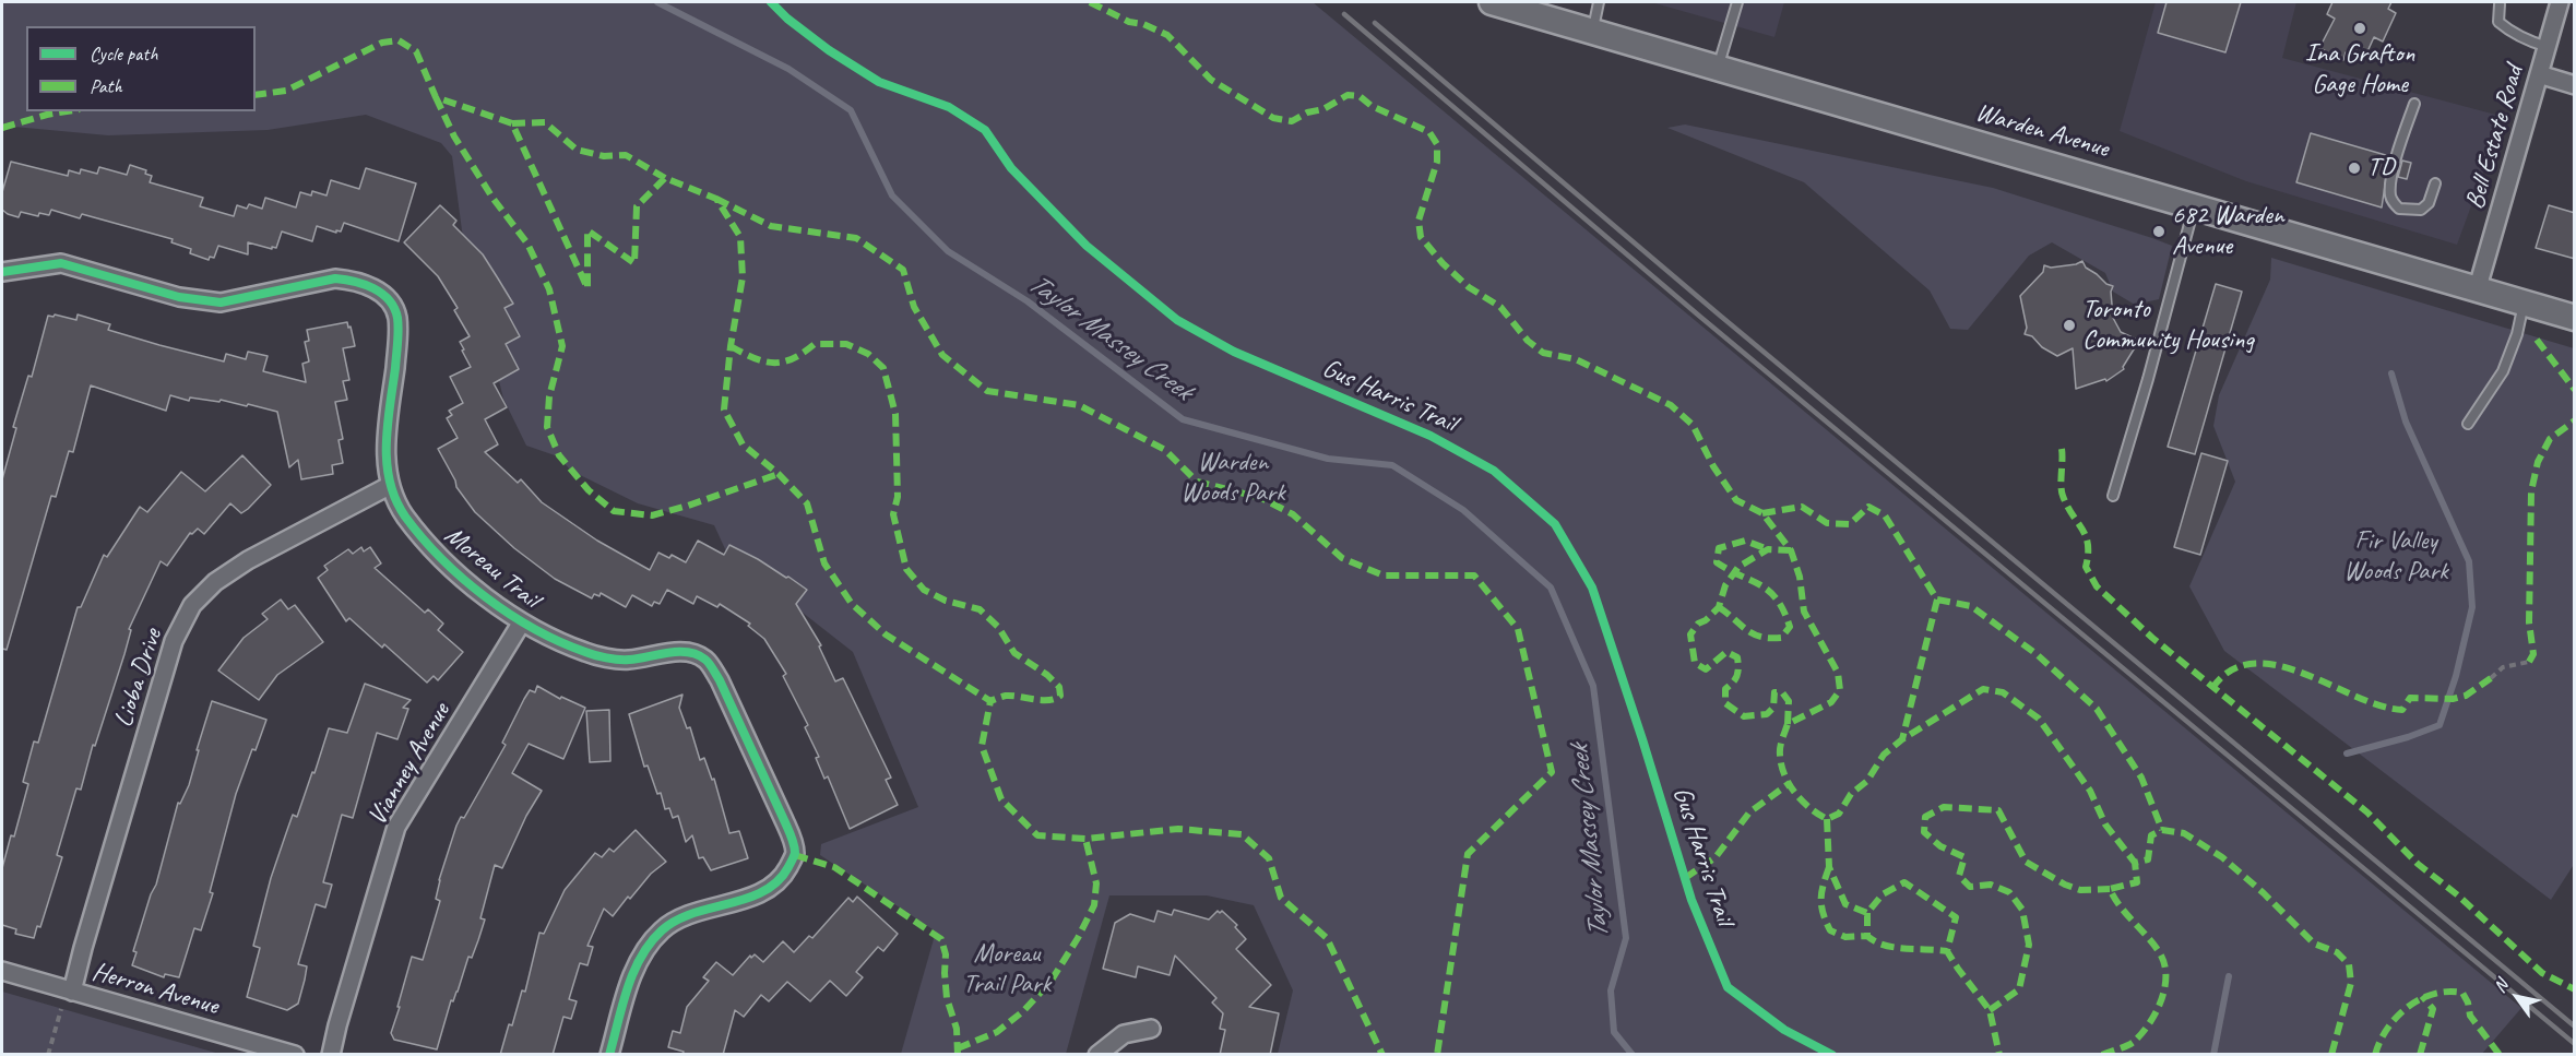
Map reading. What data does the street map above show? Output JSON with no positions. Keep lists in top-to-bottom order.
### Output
{
  "streets": {
    "main road": ["Warden Avenue"],
    "street": [
      "Bell Estate Road",
      "Moreau Trail",
      "Lioba Drive",
      "Vianney Avenue",
      "Herron Avenue"
    ],
    "cycle path": ["Gus Harris Trail"]
  },
  "crossings": [
    ["Warden Avenue", "Bell Estate Road"],
    ["Moreau Trail", "Lioba Drive"],
    ["Moreau Trail", "Vianney Avenue"],
    ["Lioba Drive", "Herron Avenue"]
  ],
  "water": ["Taylor Massey Creek"],
  "parks": ["Warden Woods Park", "Fir Valley Woods Park", "Moreau Trail Park"],
  "places": [
    "Ina Grafton Gage Home",
    "TD",
    "682 Warden Avenue",
    "Toronto Community Housing"
  ],
  "legend": ["Cycle path", "Path"],
  "north": "top left"
}
